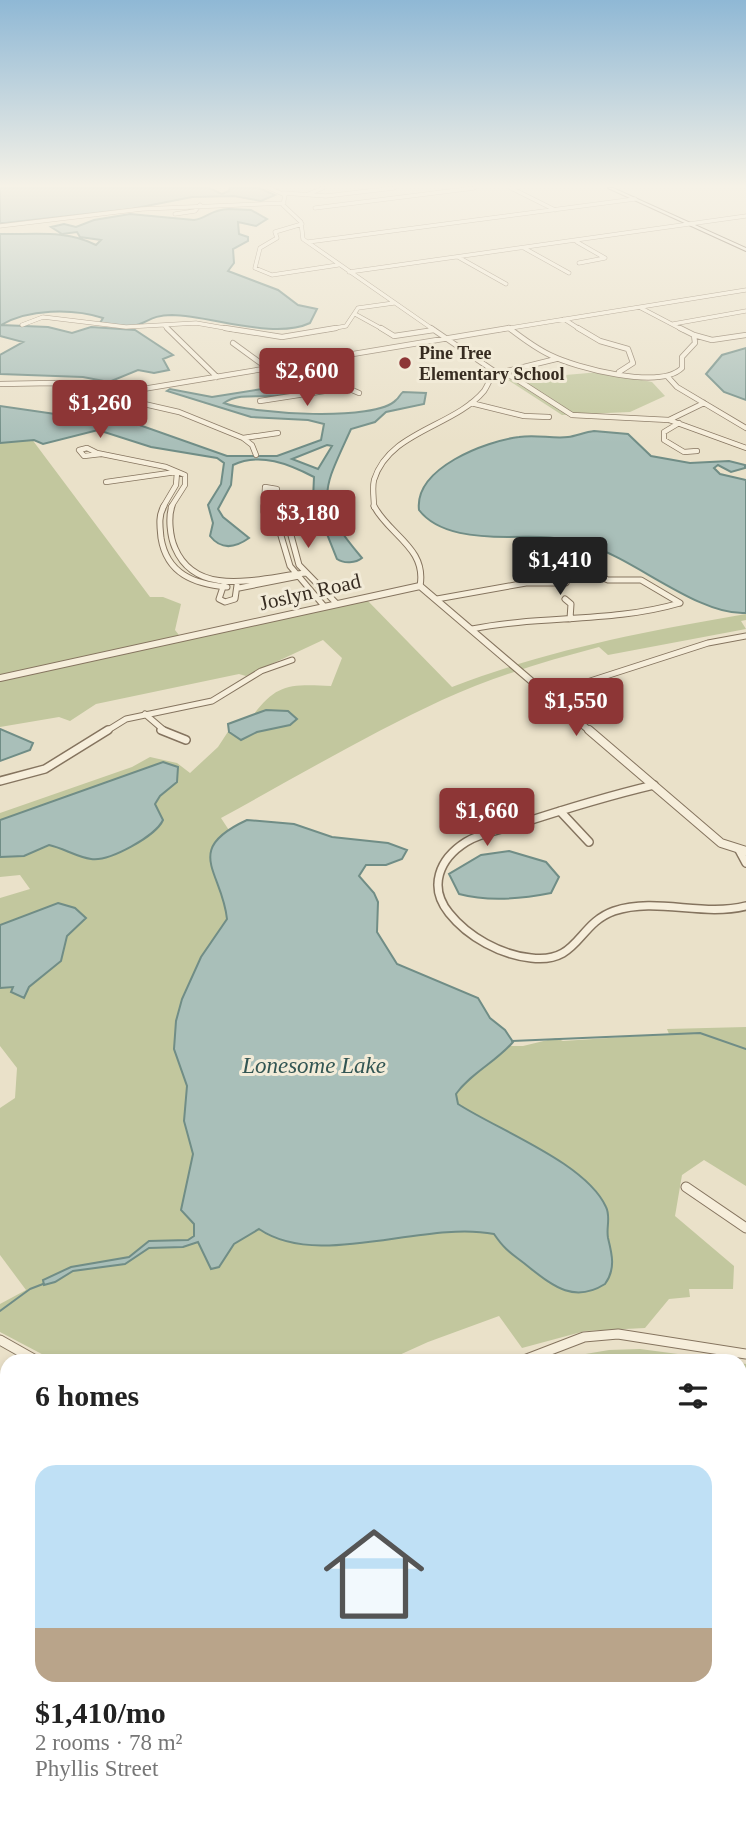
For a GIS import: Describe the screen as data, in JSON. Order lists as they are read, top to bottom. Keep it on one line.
{"streets":{"street":["Joslyn Road"]},"water":["Lonesome Lake"],"places":["Pine Tree Elementary School"],"page":{"price":["$2,600","$1,260","$3,180","$1,410","$1,550","$1,660"],"heading":"6 homes","list":[{"name":"$1,410/mo","note":"2 rooms · 78 m² · Phyllis Street"}]}}
